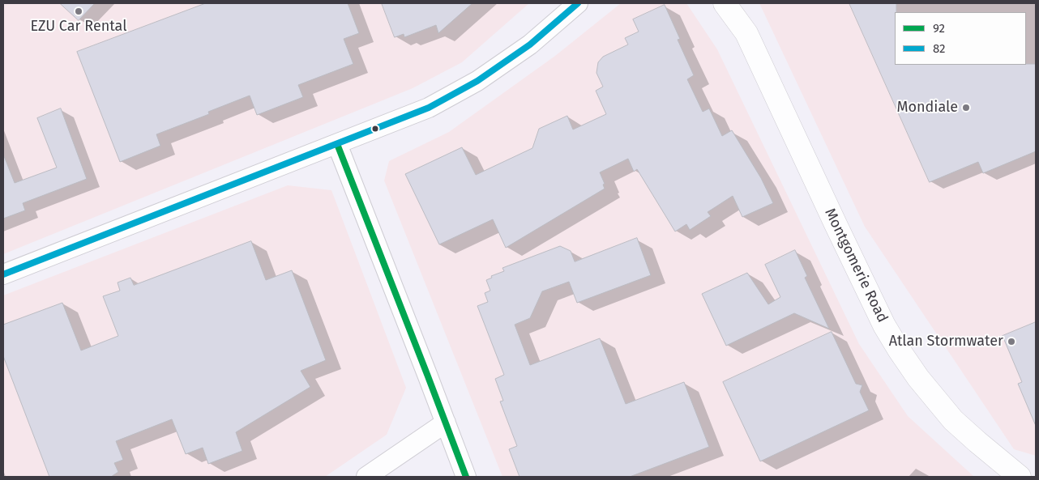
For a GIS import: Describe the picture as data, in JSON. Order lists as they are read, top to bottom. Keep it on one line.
{"streets":{"street":["Montgomerie Road"]},"places":["EZU Car Rental","Mondiale","Atlan Stormwater"],"lines":["transit line 82","transit line 92"],"legend":["92","82"]}
